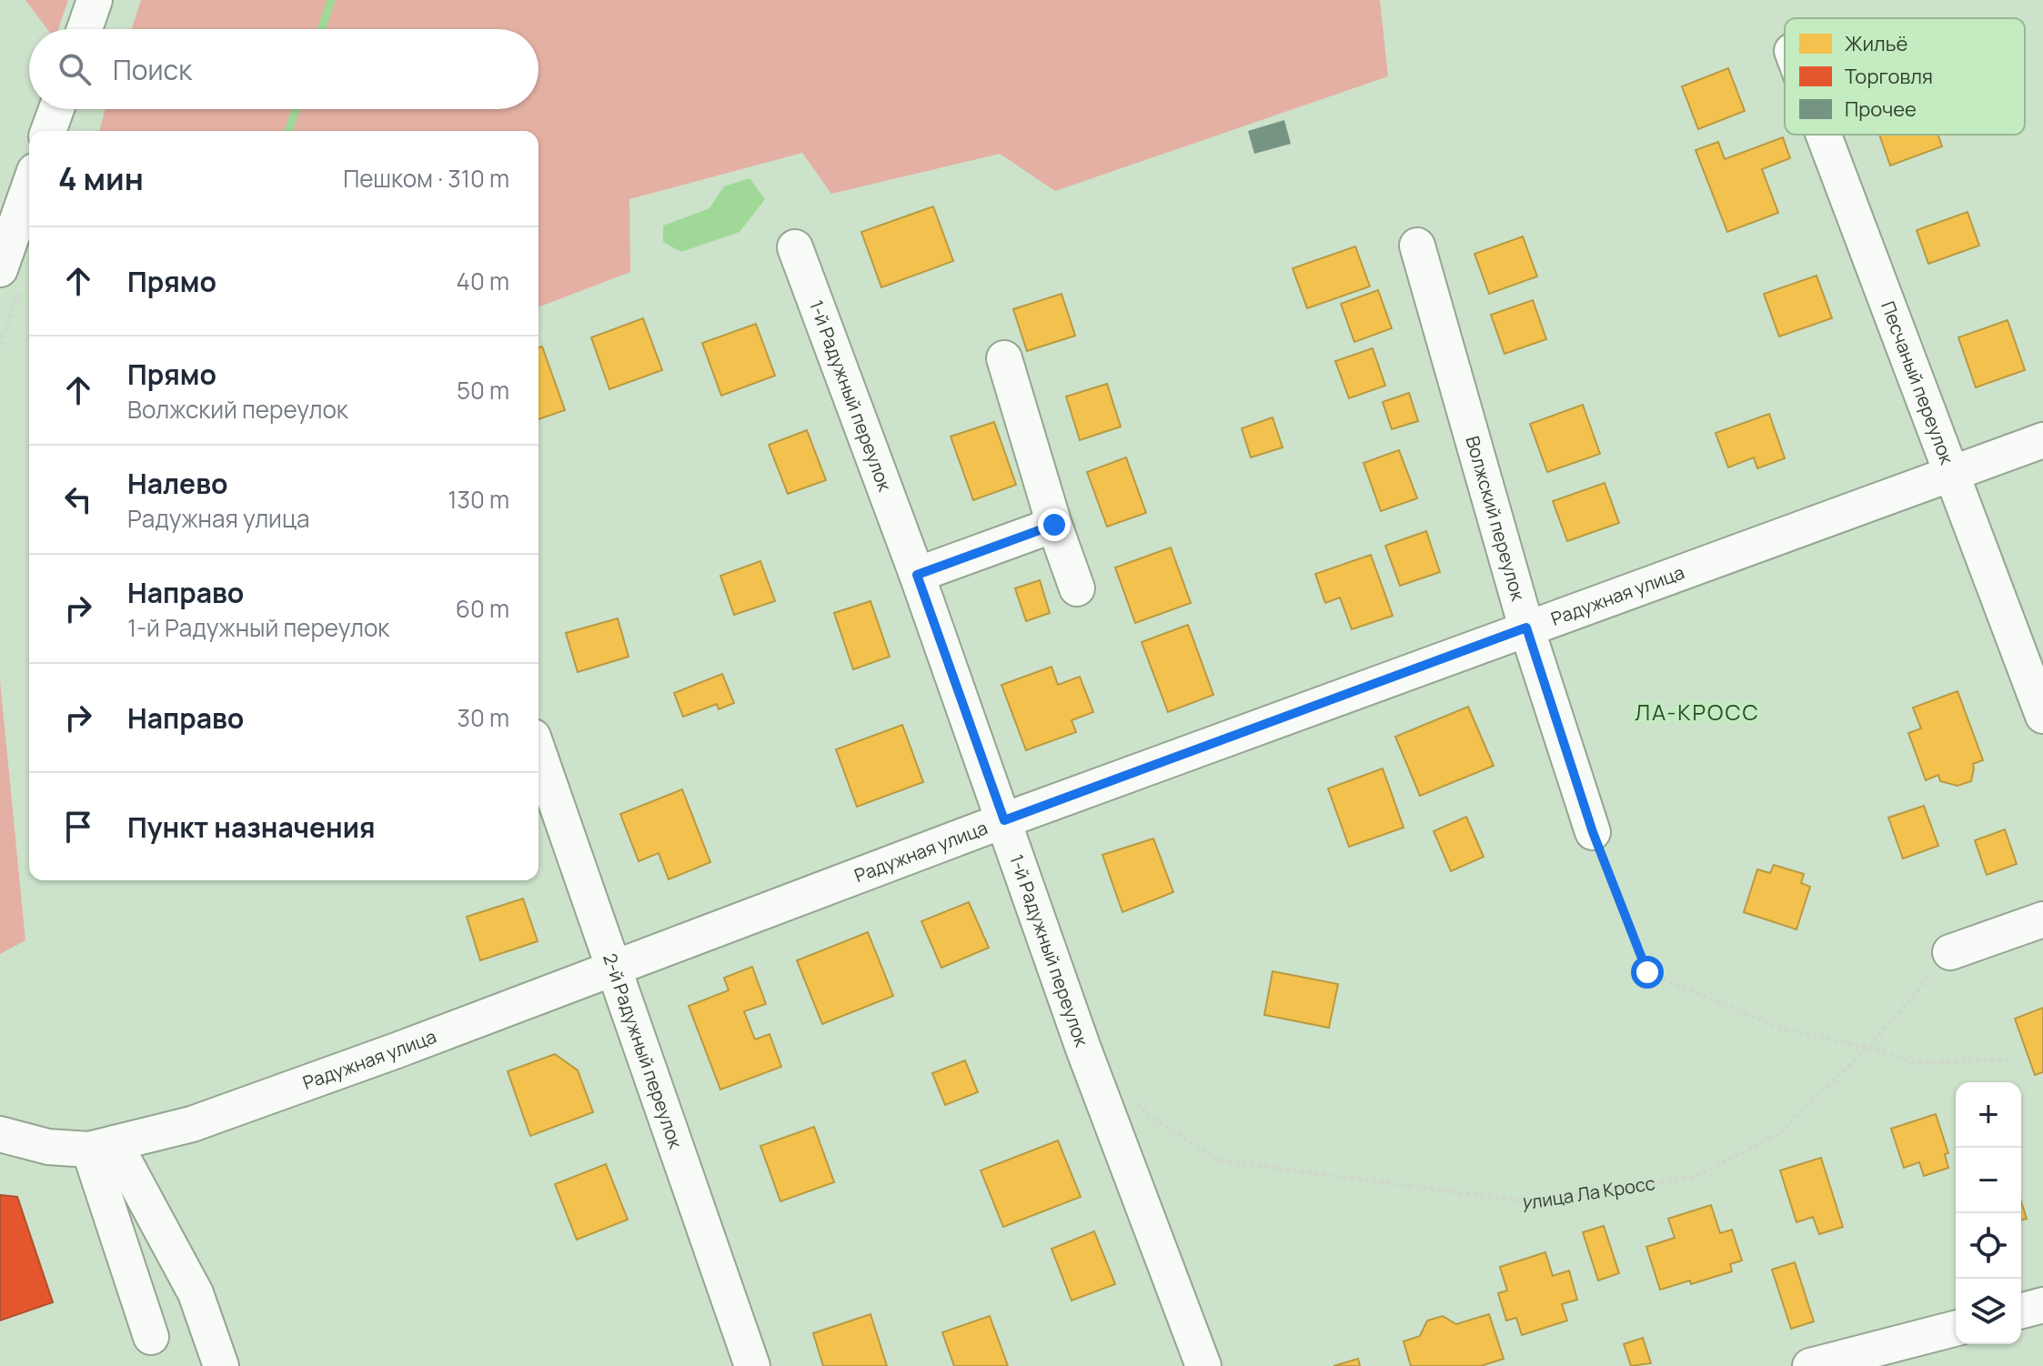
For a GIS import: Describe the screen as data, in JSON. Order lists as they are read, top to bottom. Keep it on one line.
{"streets":{"street":["Песчаный переулок","1-й Радужный переулок","Волжский переулок","Радужная улица","2-й Радужный переулок"],"path":["улица Ла Кросс"]},"crossings":[["Песчаный переулок","Радужная улица"],["1-й Радужный переулок","Радужная улица"],["Волжский переулок","Радужная улица"],["Радужная улица","2-й Радужный переулок"]],"districts":["ЛА-КРОСС"],"legend":["Жильё","Торговля","Прочее"],"page":{"search":"Поиск","heading":["4 мин","Пешком · 310 m"],"list":[["Прямо","40 m"],["Прямо","Волжский переулок","50 m"],["Налево","Радужная улица","130 m"],["Направо","1-й Радужный переулок","60 m"],["Направо","30 m"],"Пункт назначения"],"map_buttons":["+","−"]}}
